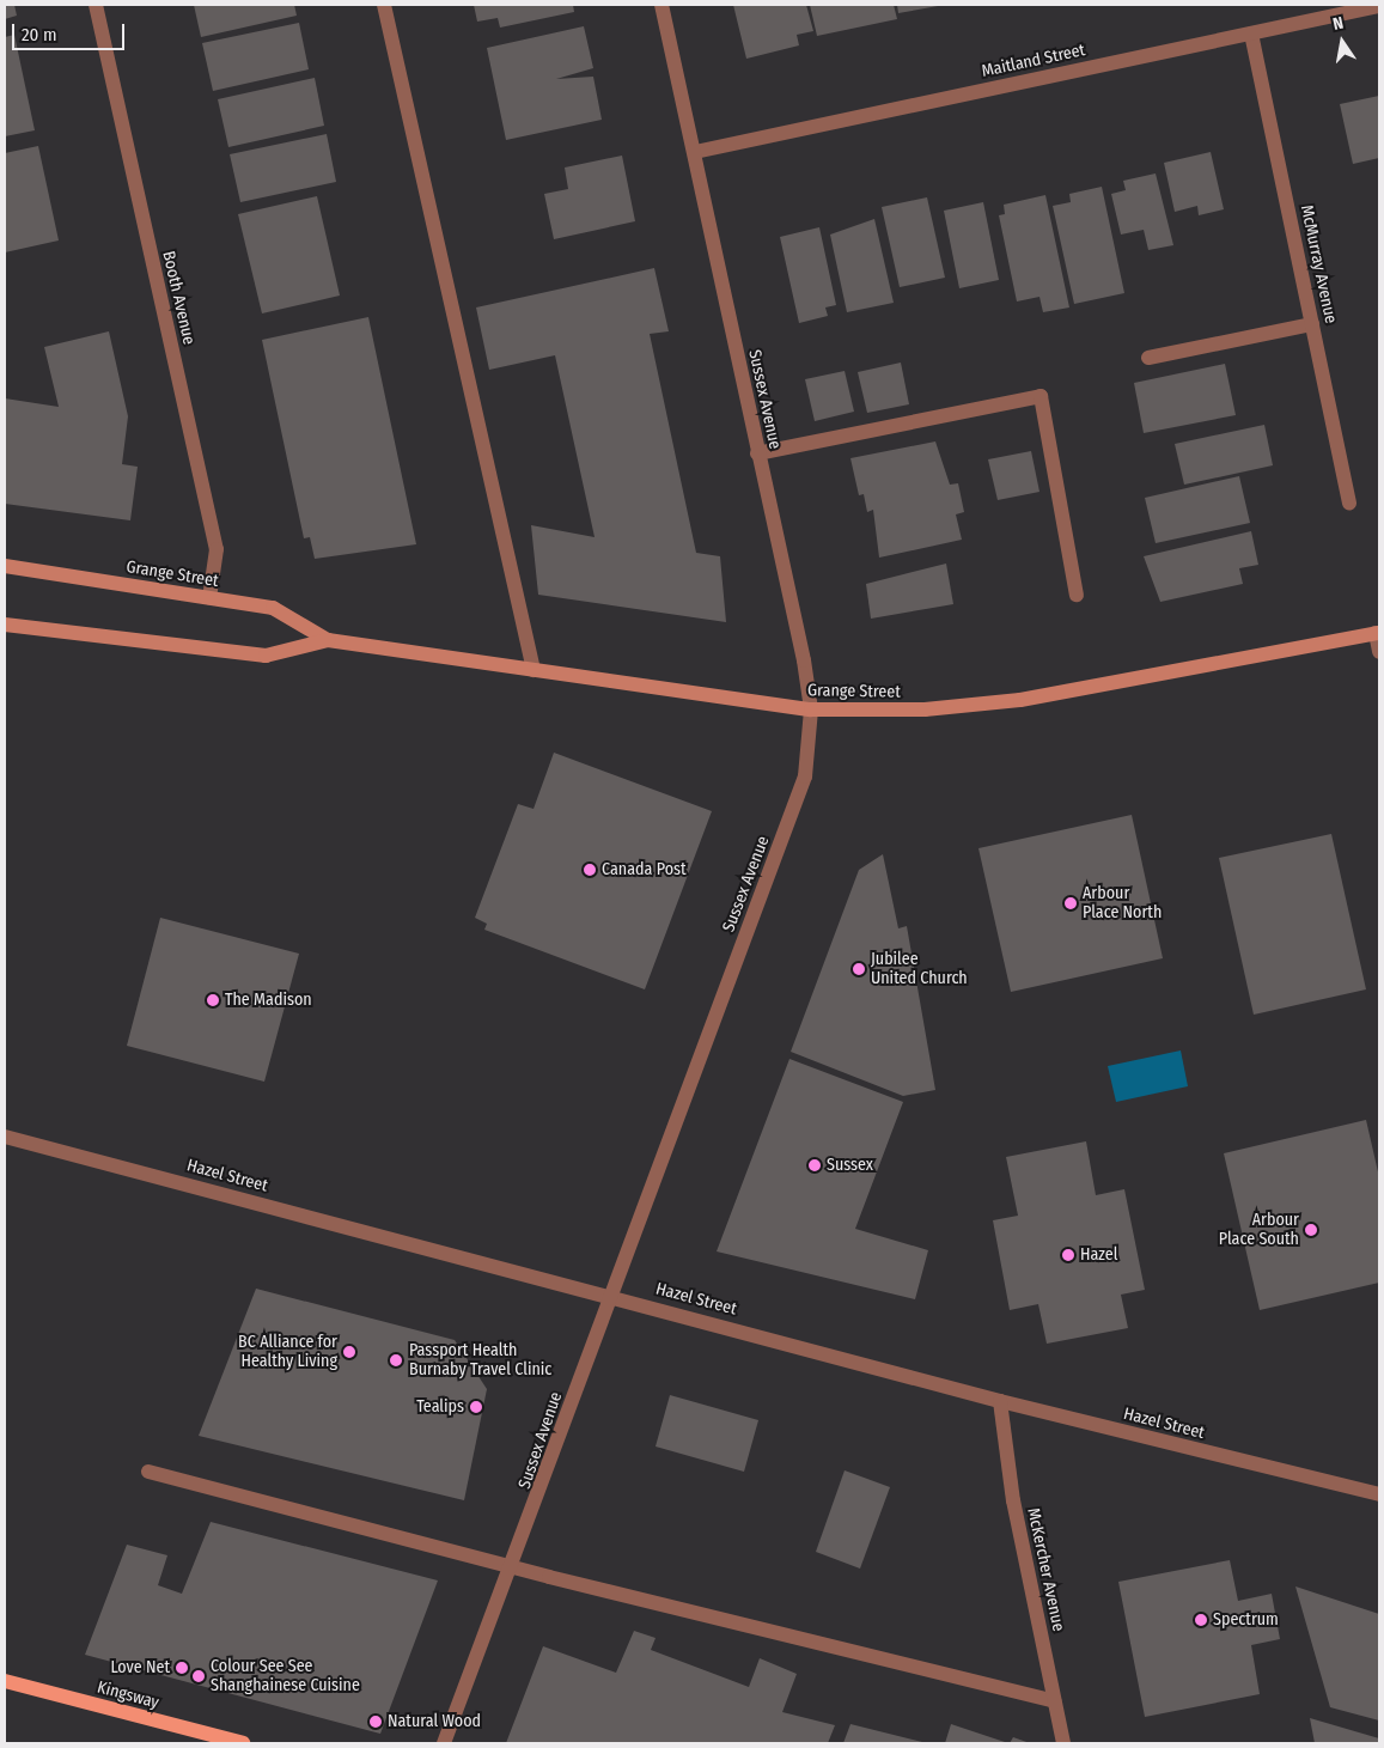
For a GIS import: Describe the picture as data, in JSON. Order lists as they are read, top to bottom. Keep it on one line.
{"streets":{"main road":["Grange Street","Kingsway"],"street":["Maitland Street","McMurray Avenue","Booth Avenue","Sussex Avenue","Hazel Street","McKercher Avenue"]},"crossings":[["Maitland Street","McMurray Avenue"],["Maitland Street","Sussex Avenue"],["Booth Avenue","Grange Street"],["Sussex Avenue","Grange Street"],["Sussex Avenue","Hazel Street"],["Hazel Street","McKercher Avenue"]],"places":["Canada Post","Arbour Place North","Jubilee United Church","The Madison","Sussex","Arbour Place South","Hazel","BC Alliance for Healthy Living","Passport Health Burnaby Travel Clinic","Tealips","Spectrum","Love Net","Colour See See Shanghainese Cuisine","Natural Wood"],"scale_bar":"20 m","north":"top"}
